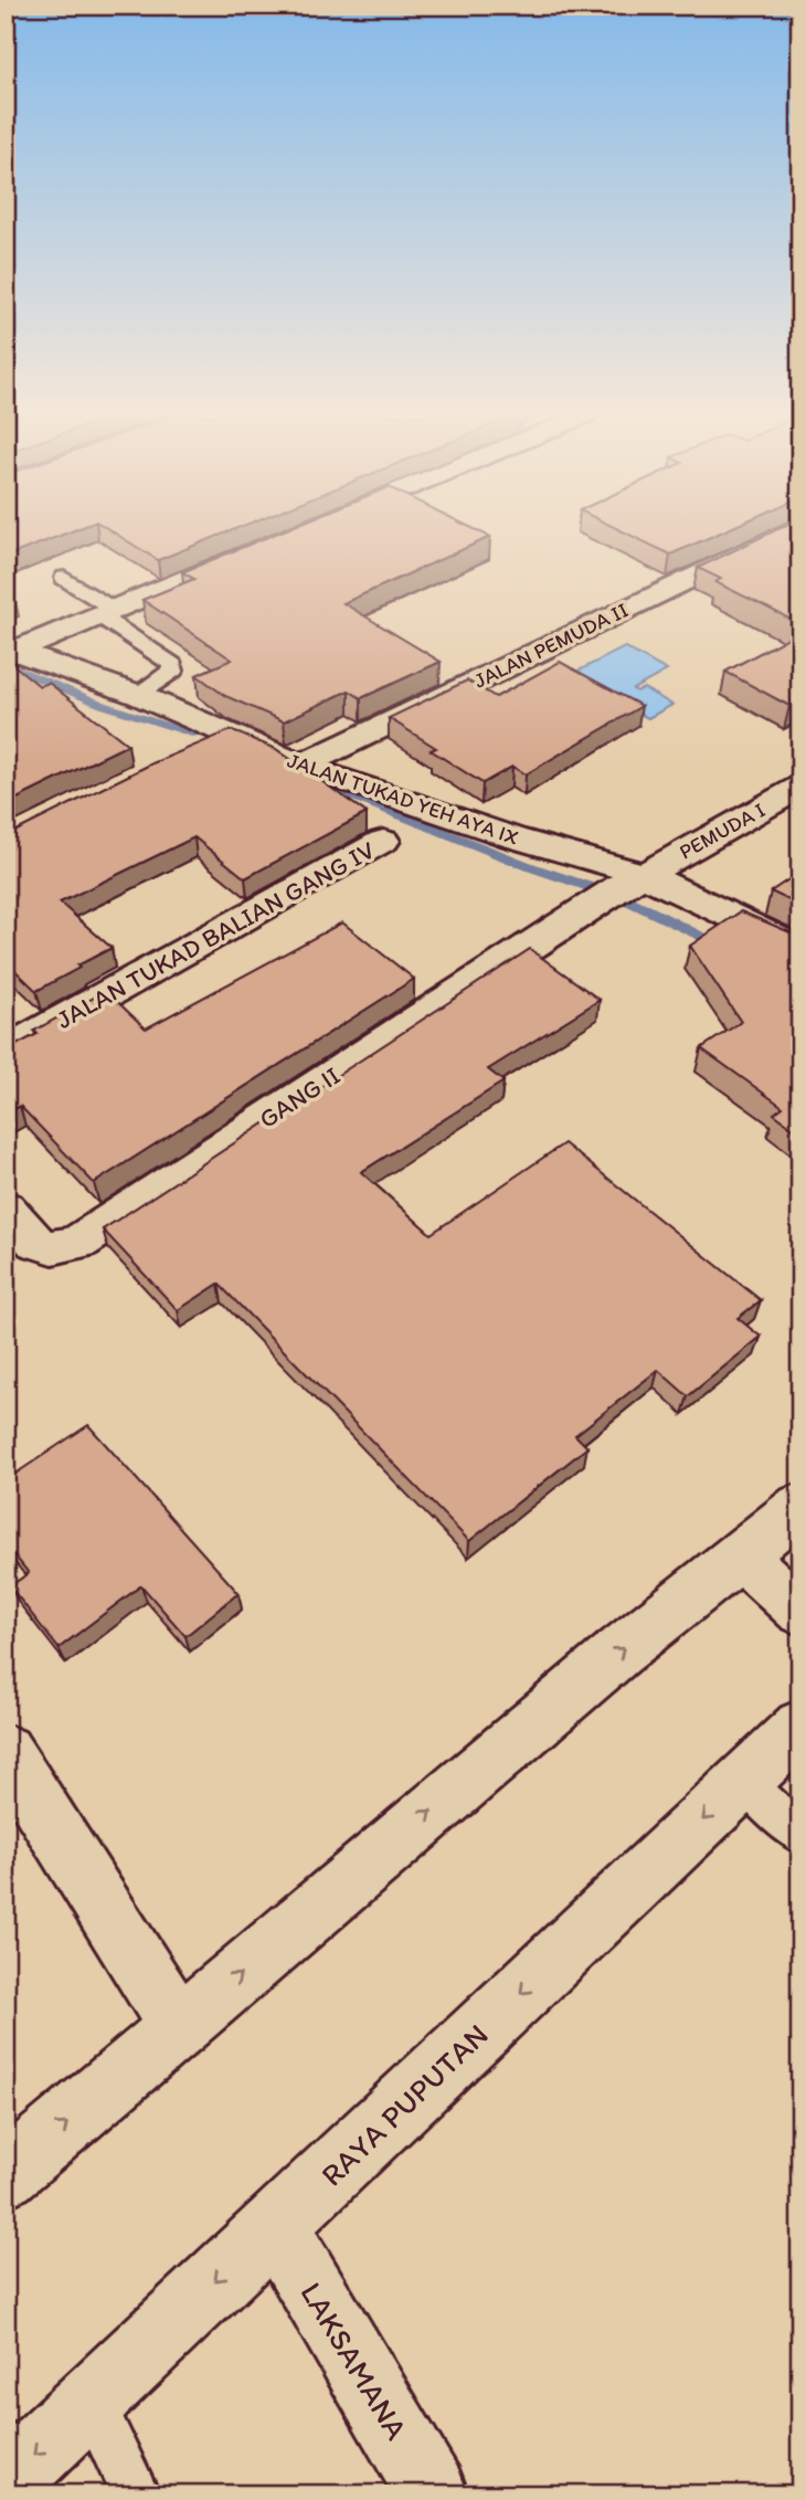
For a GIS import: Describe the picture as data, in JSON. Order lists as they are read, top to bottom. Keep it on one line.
{"streets":{"street":["JALAN PEMUDA II","JALAN TUKAD YEH AYA IX","PEMUDA I","JALAN TUKAD BALIAN GANG IV","GANG II","RAYA PUPUTAN","LAKSAMANA"]},"crossings":[["JALAN PEMUDA II","JALAN TUKAD YEH AYA IX"],["JALAN TUKAD YEH AYA IX","PEMUDA I"],["JALAN TUKAD YEH AYA IX","GANG II"],["PEMUDA I","GANG II"],["RAYA PUPUTAN","LAKSAMANA"]]}
